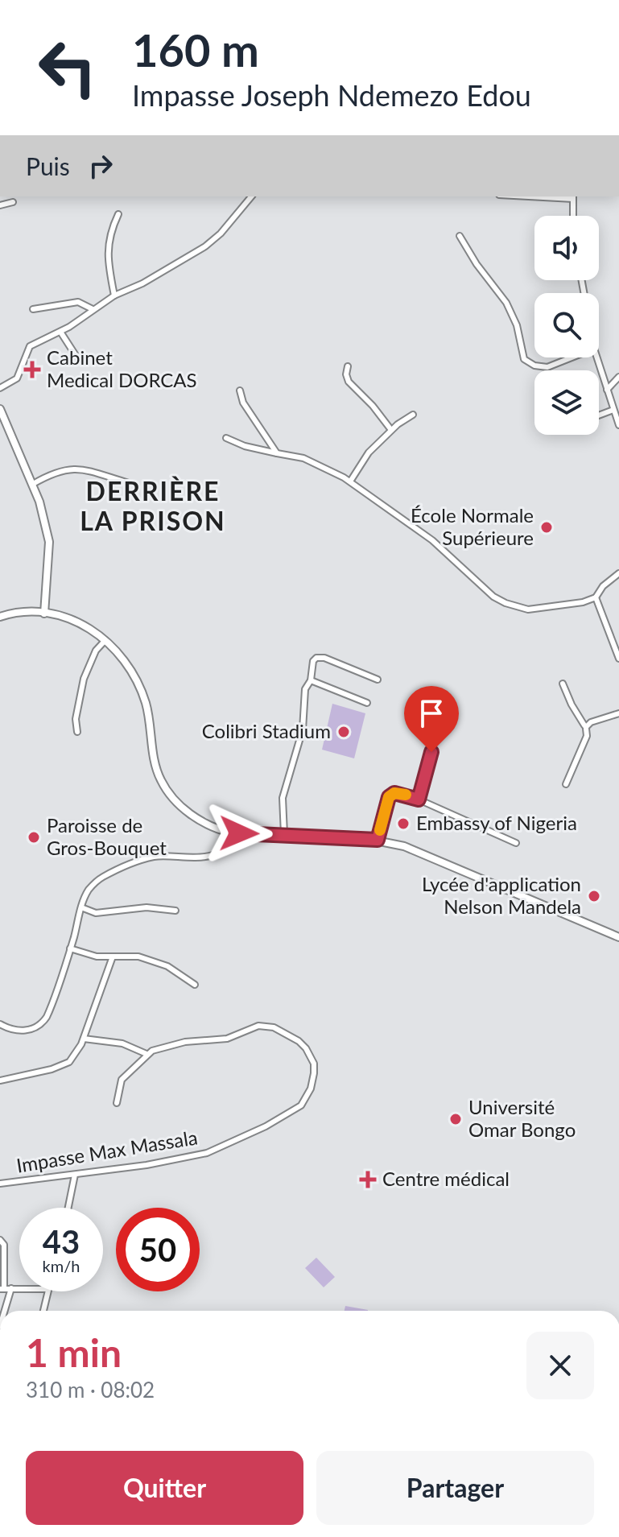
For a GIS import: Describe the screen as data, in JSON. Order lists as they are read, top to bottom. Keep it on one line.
{"streets":{"street":["Impasse Max Massala"]},"districts":["DERRIÈRE LA PRISON"],"places":{"health":["Cabinet Medical DORCAS","Centre médical"],"other":["École Normale Supérieure","Colibri Stadium","Embassy of Nigeria","Paroisse de Gros-Bouquet","Lycée d'application Nelson Mandela","Université Omar Bongo"]},"page":{"turn":["160 m","Impasse Joseph Ndemezo Edou"],"then":"Puis","speed":"43 km/h","limit":"50","heading":["1 min","310 m · 08:02"],"buttons":["Quitter","Partager"]}}
